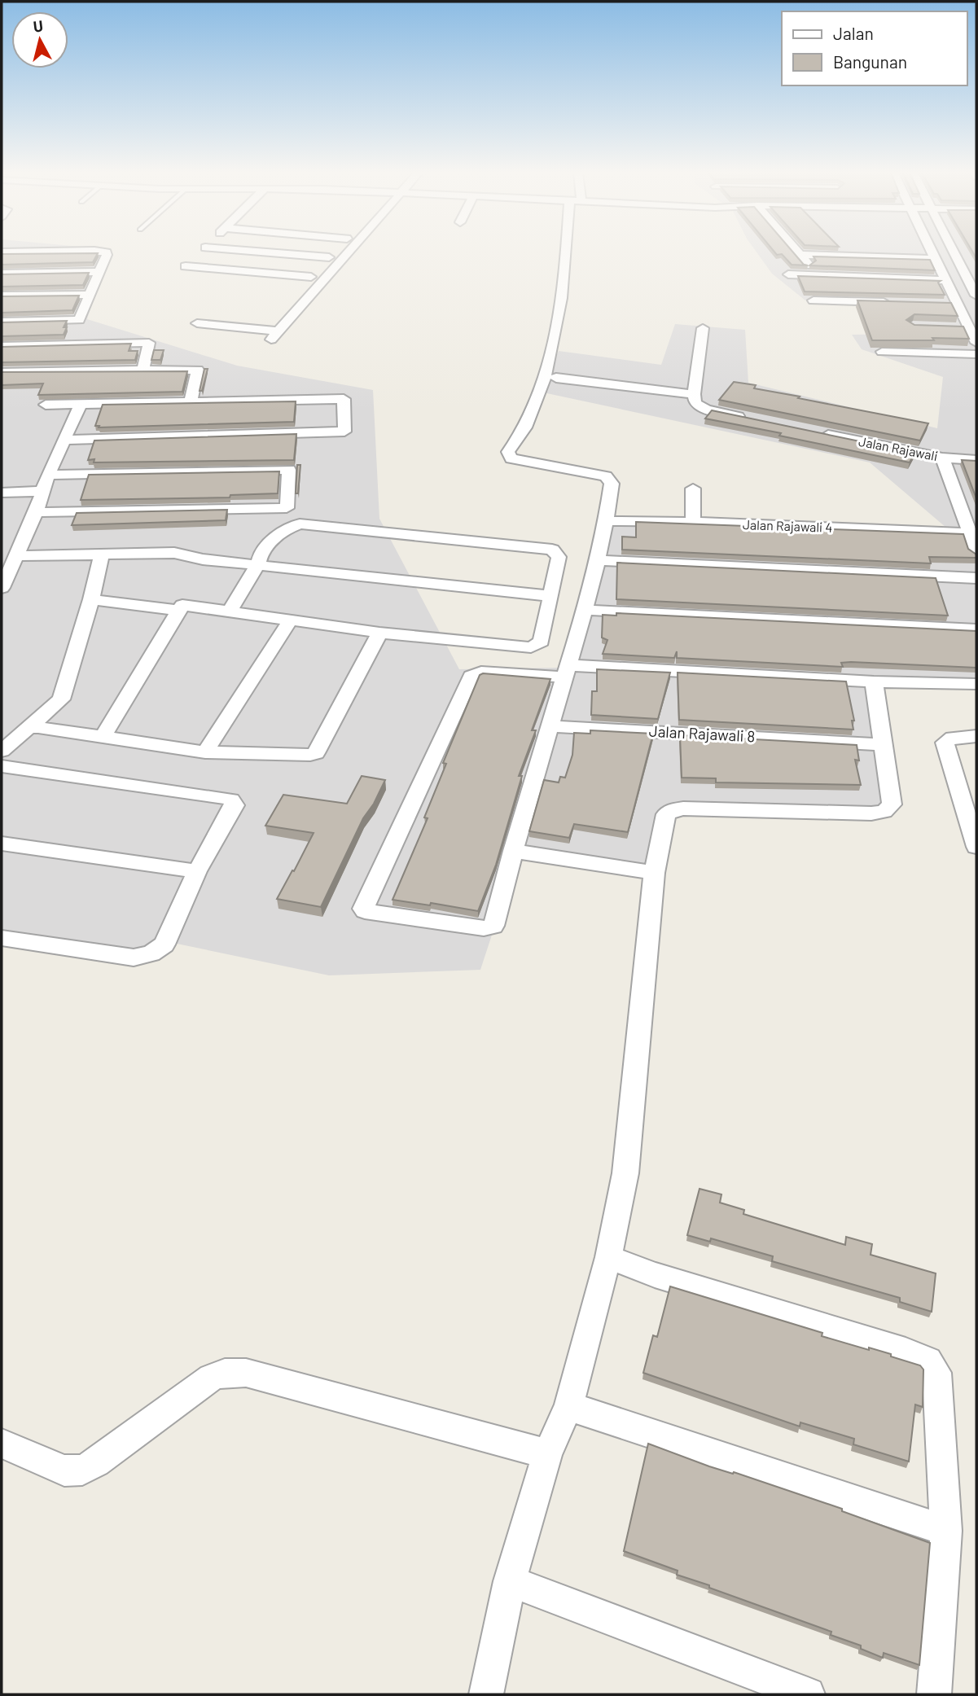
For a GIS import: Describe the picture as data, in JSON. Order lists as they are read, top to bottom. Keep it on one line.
{"streets":{"street":["Jalan Rajawali","Jalan Rajawali 4","Jalan Rajawali 8"]},"legend":["Jalan","Bangunan"],"north":"top"}
